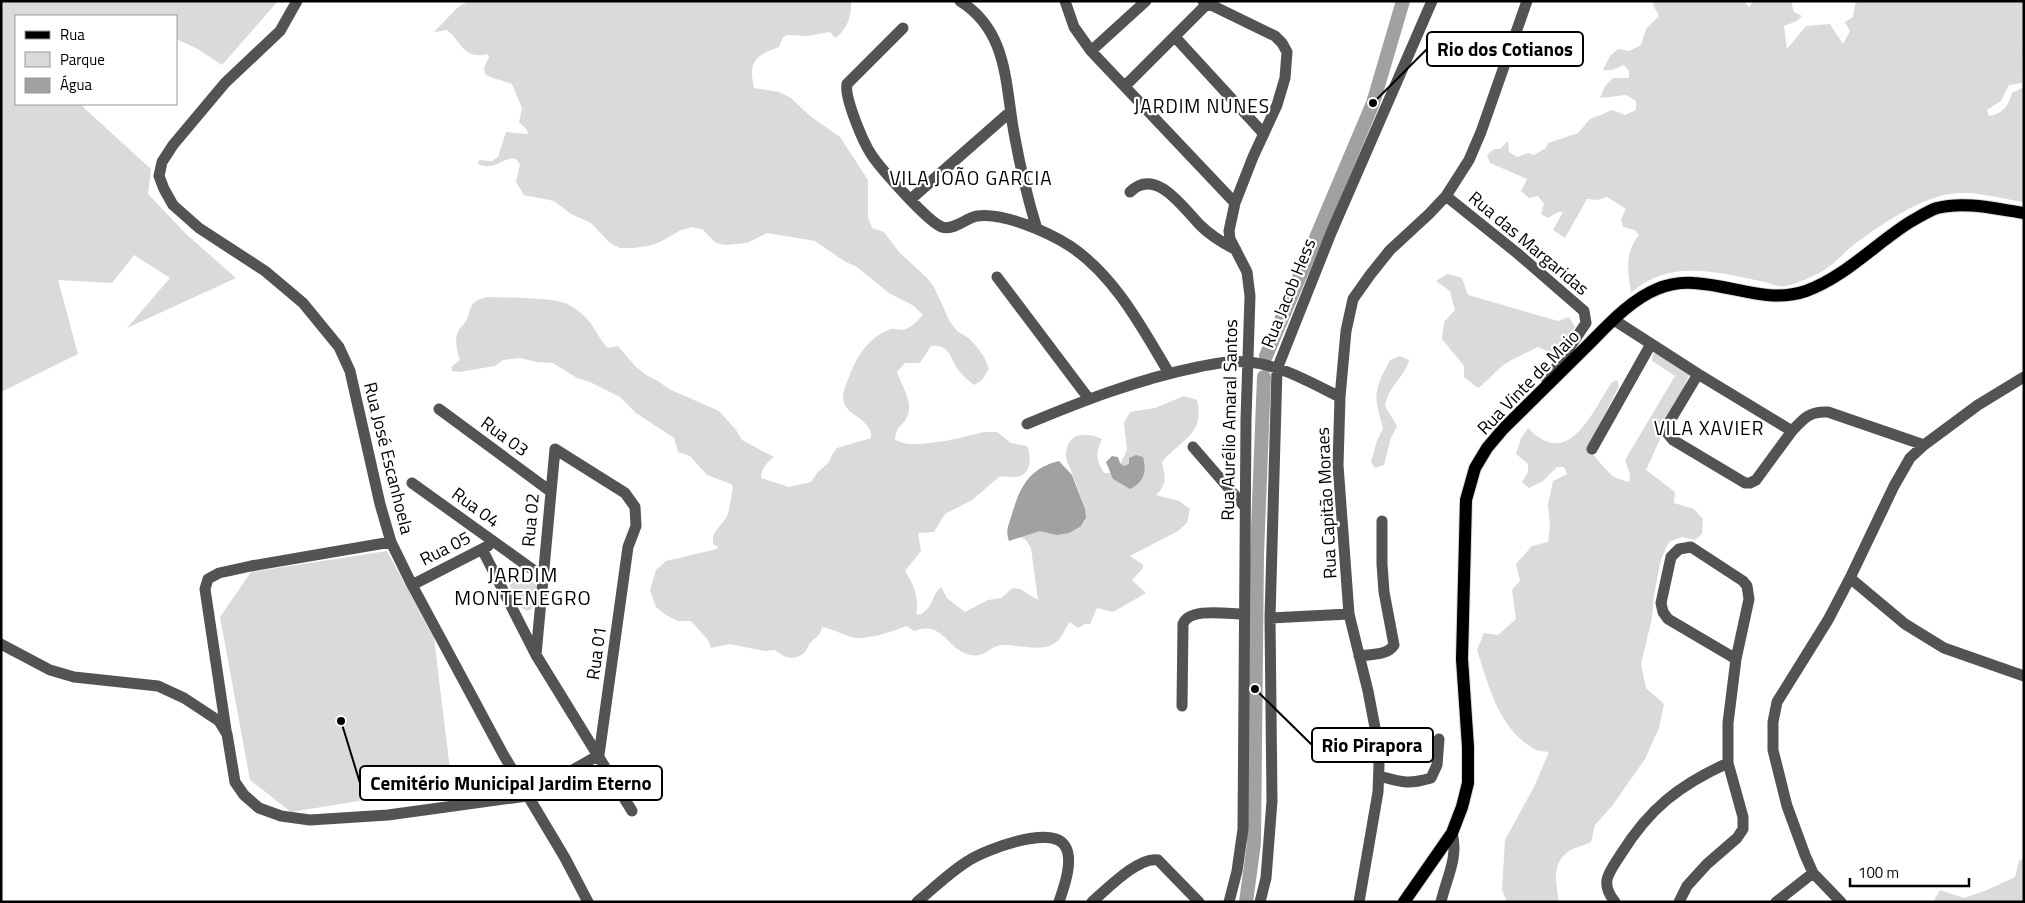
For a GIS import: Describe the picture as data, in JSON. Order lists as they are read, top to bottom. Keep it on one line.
{"streets":{"main road":["Rua Vinte de Maio"],"street":["Rua das Margaridas","Rua Jacob Hess","Rua Aurélio Amaral Santos","Rua 03","Rua José Escanhoela","Rua Capitão Moraes","Rua 04","Rua 02","Rua 05","Rua 01"]},"crossings":[["Rua das Margaridas","Rua Vinte de Maio"],["Rua das Margaridas","Rua Capitão Moraes"],["Rua 03","Rua 02"],["Rua José Escanhoela","Rua 05"],["Rua 04","Rua 02"],["Rua 04","Rua 05"],["Rua 02","Rua 01"]],"districts":["JARDIM NUNES","VILA JOÃO GARCIA","VILA XAVIER","JARDIM MONTENEGRO"],"places":["Rio dos Cotianos","Rio Pirapora","Cemitério Municipal Jardim Eterno"],"legend":["Rua","Parque","Água"],"scale_bar":"100 m"}
